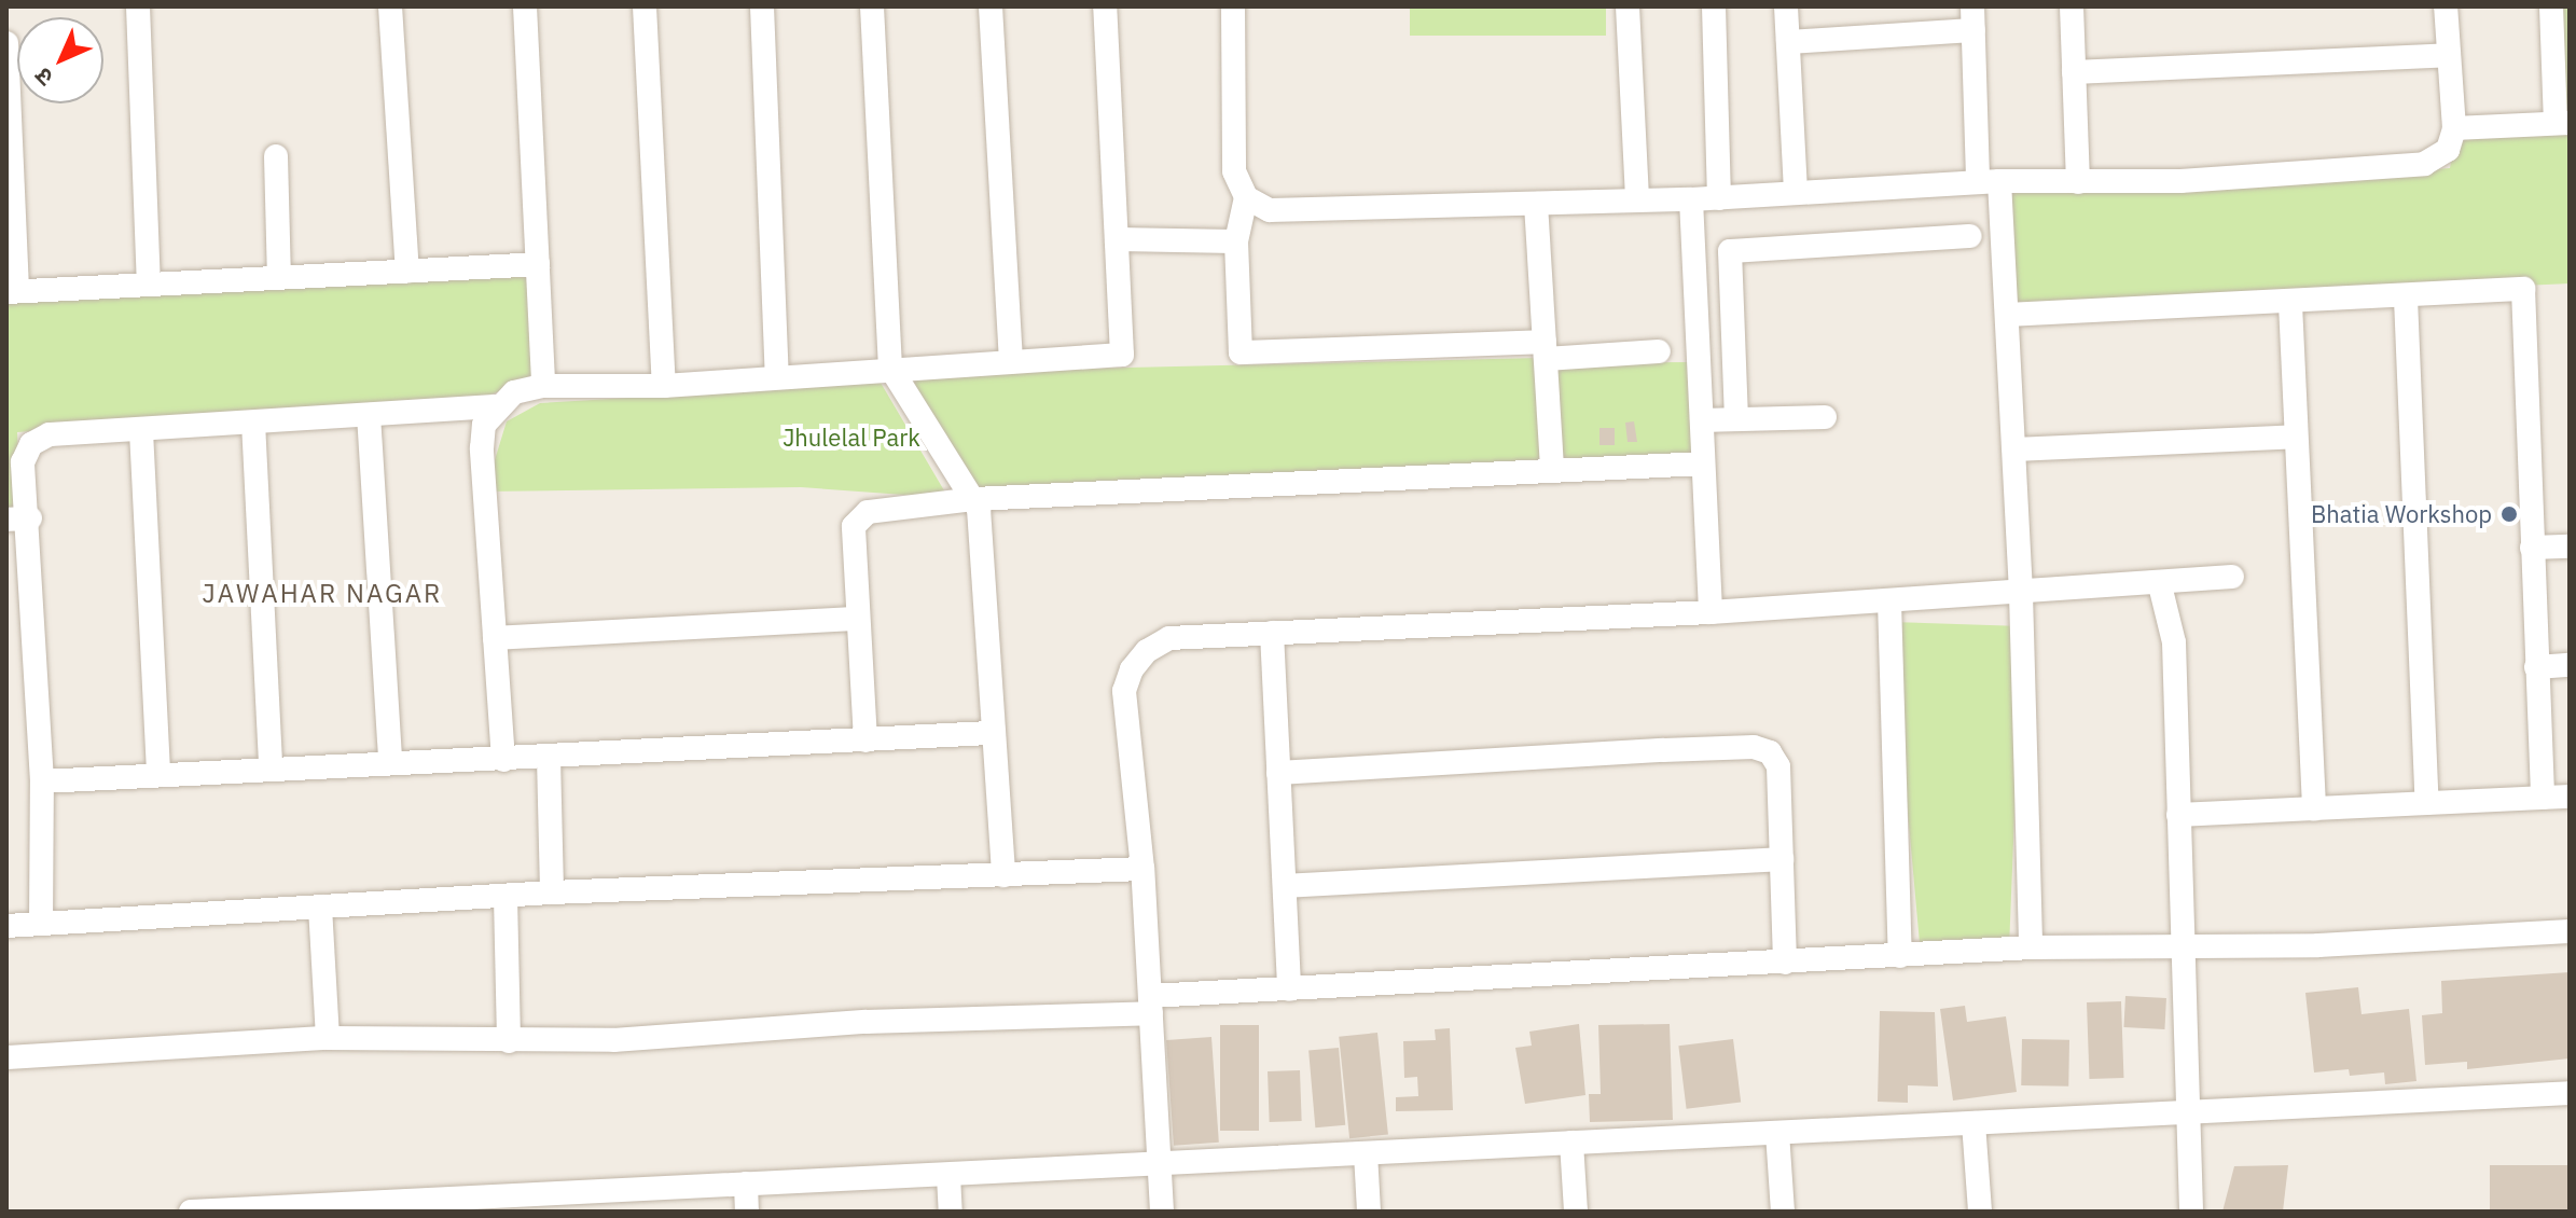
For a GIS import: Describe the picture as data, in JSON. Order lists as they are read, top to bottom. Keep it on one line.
{"districts":["JAWAHAR NAGAR"],"parks":["Jhulelal Park"],"places":["Bhatia Workshop"],"north":"bottom left"}
